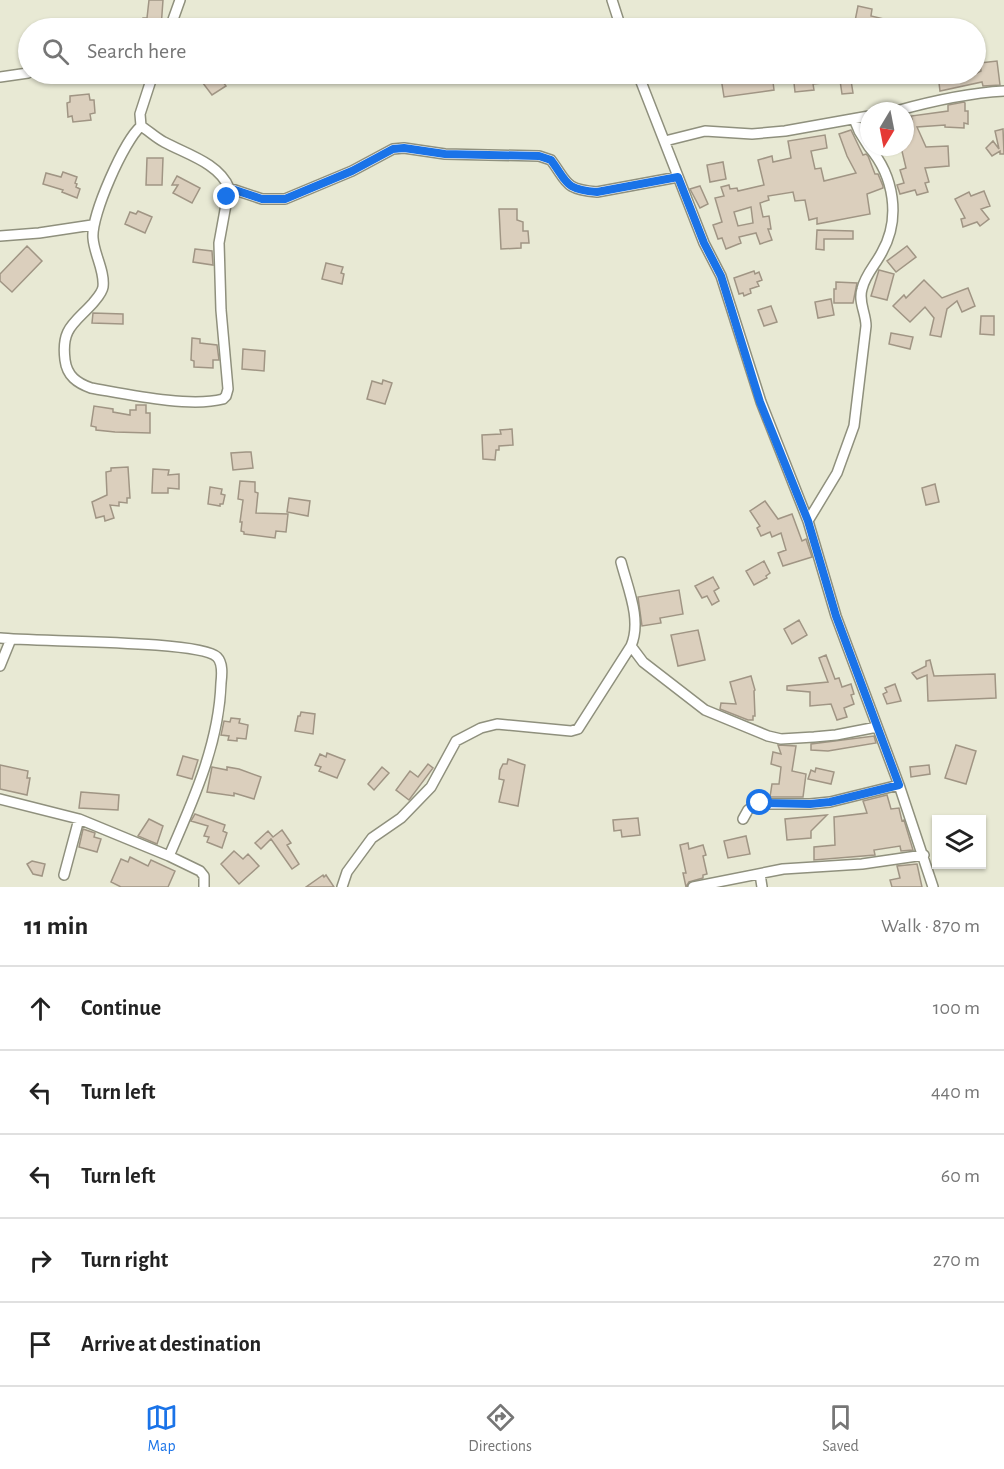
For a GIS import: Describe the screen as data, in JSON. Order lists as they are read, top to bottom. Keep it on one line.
{"north":"bottom","page":{"search":"Search here","heading":["11 min","Walk · 870 m"],"list":[["Continue","100 m"],["Turn left","440 m"],["Turn left","60 m"],["Turn right","270 m"],"Arrive at destination"],"nav":["Map","Directions","Saved"]}}
